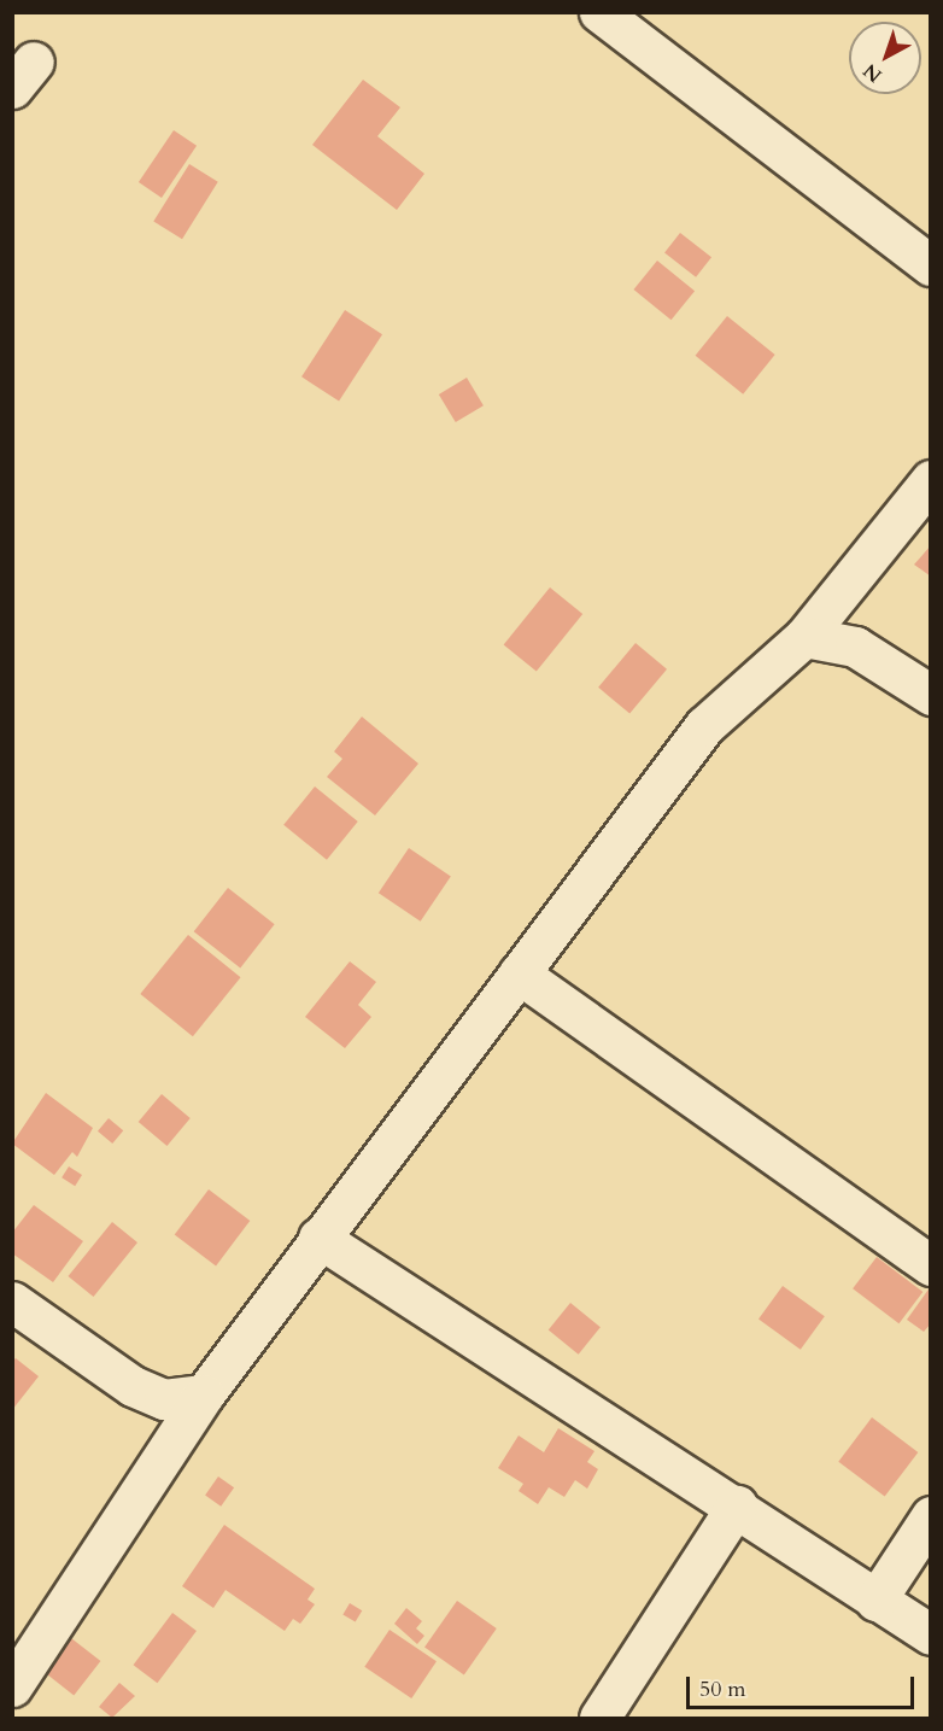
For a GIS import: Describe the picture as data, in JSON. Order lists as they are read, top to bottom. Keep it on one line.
{"scale_bar":"50 m","north":"bottom left"}
